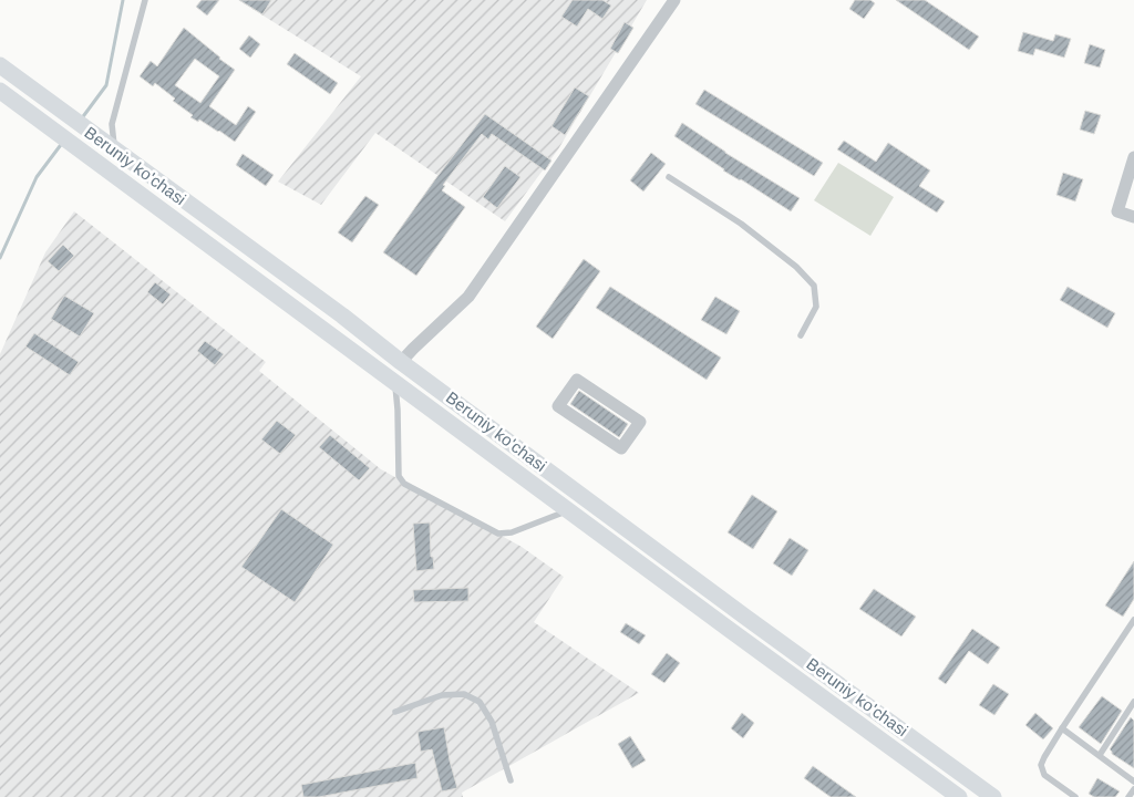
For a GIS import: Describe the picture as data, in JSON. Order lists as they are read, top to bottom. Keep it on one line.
{"streets":{"main road":["Beruniy ko'chasi"]}}
